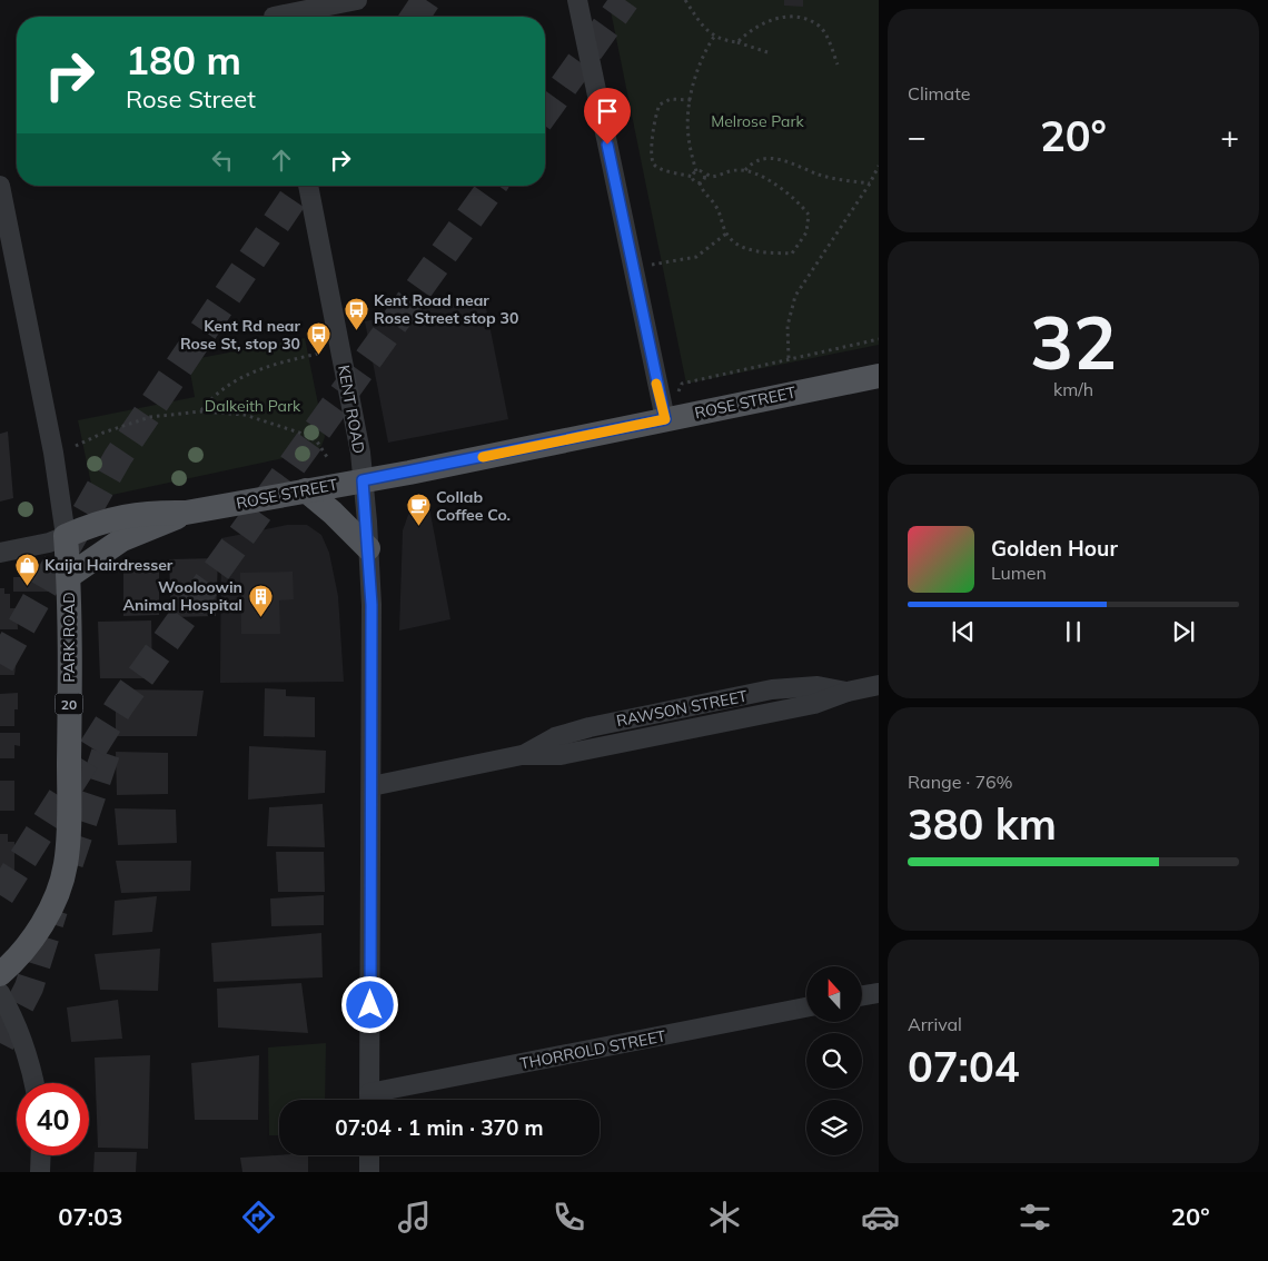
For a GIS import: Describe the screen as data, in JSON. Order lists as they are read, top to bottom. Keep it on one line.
{"streets":{"main road":["ROSE STREET","PARK ROAD","20"],"street":["KENT ROAD","RAWSON STREET","THORROLD STREET"]},"crossings":[["ROSE STREET","KENT ROAD"],["ROSE STREET","PARK ROAD"],["KENT ROAD","RAWSON STREET"]],"parks":["Melrose Park","Dalkeith Park"],"places":{"bus stop":["Kent Road near Rose Street stop 30","Kent Rd near Rose St, stop 30"],"cafe":["Collab Coffee Co."],"shop":["Kaija Hairdresser"],"building":["Wooloowin Animal Hospital"]},"north":"top","page":{"tile":["Climate",["32","km/h"],["Range · 76%","380 km"],["Arrival","07:04"]],"turn":["180 m","Rose Street"],"heat":["−","20°","+"],"song":["Golden Hour","Lumen"],"limit":"40","trip":"07:04 · 1 min · 370 m","tabs":["07:03","20°"]}}
